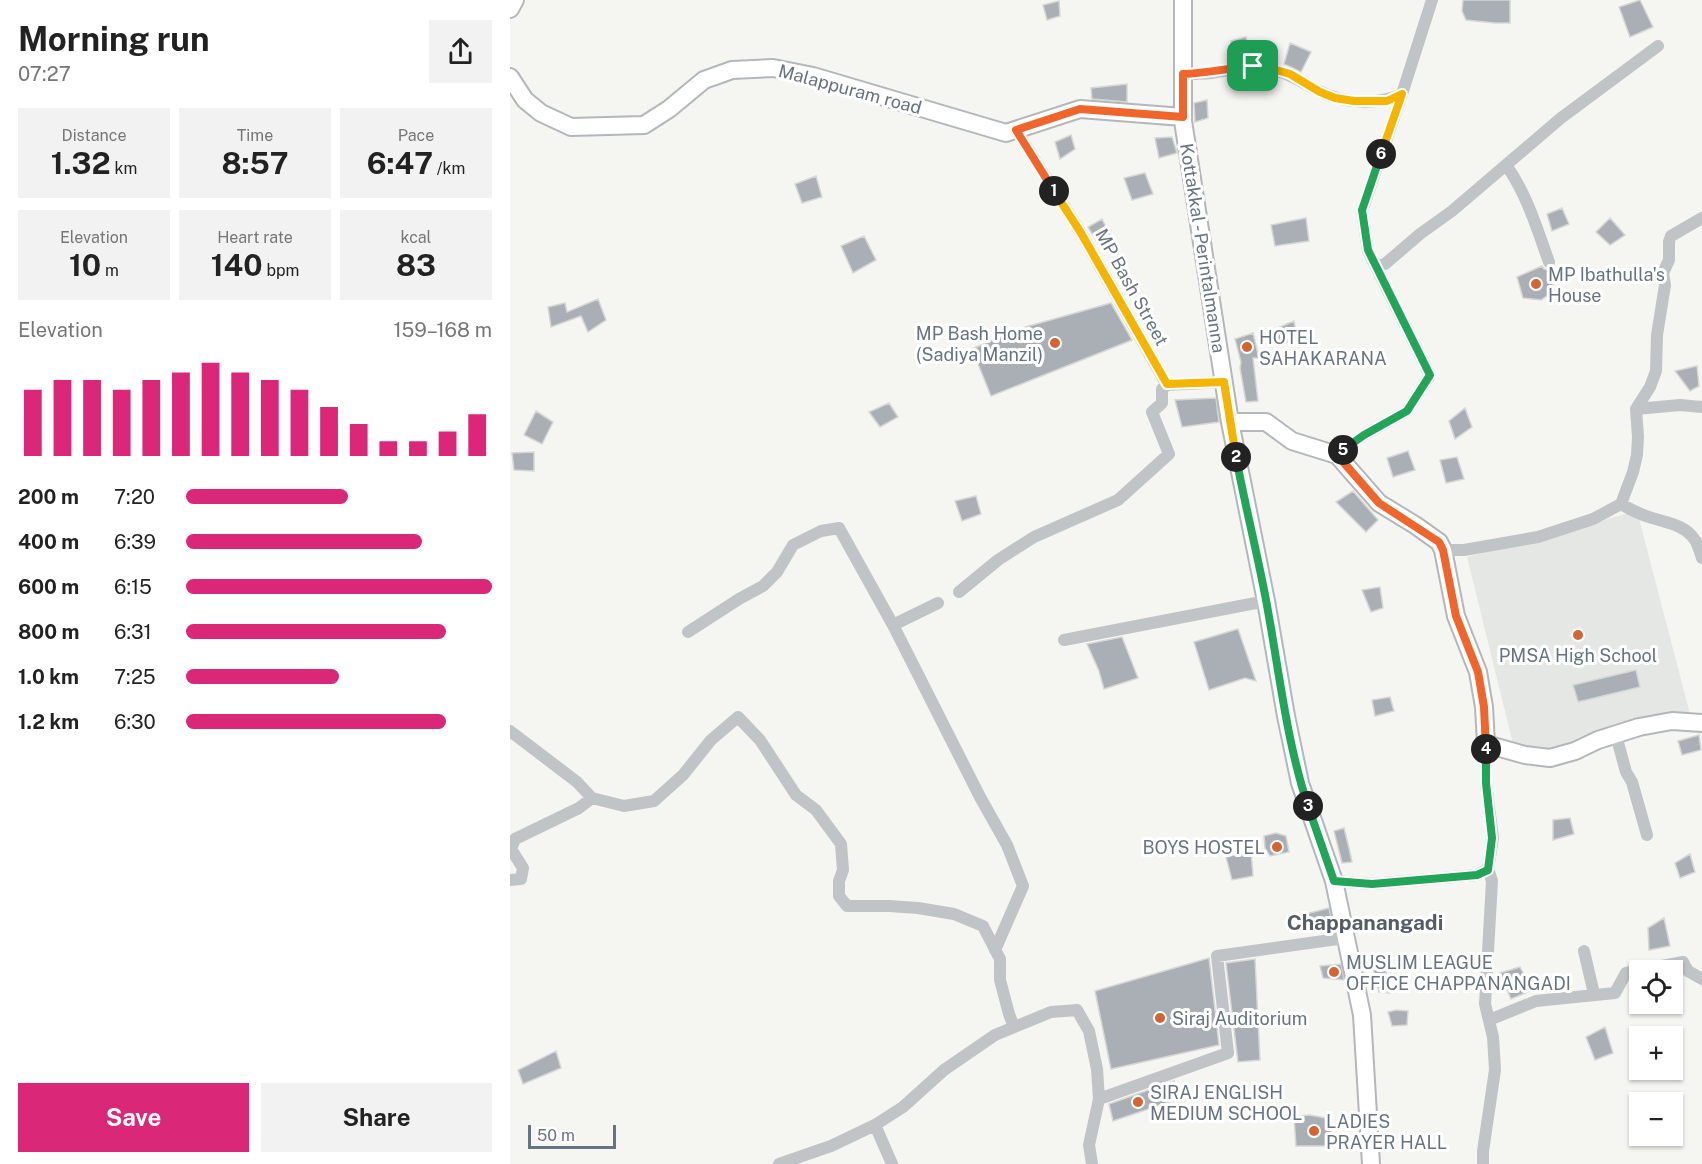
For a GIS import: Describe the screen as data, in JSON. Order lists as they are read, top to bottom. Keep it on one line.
{"streets":{"street":["Malappuram road","Kottakkal - Perintalmanna","MP Bash Street"]},"crossings":[["Malappuram road","Kottakkal - Perintalmanna"],["Malappuram road","MP Bash Street"]],"districts":["Chappanangadi"],"places":["MP Ibathulla's House","MP Bash Home (Sadiya Manzil)","HOTEL SAHAKARANA","PMSA High School","BOYS HOSTEL","MUSLIM LEAGUE OFFICE CHAPPANANGADI","Siraj Auditorium","SIRAJ ENGLISH MEDIUM SCHOOL","LADIES PRAYER HALL"],"scale_bar":"50 m","page":{"heading":["Morning run","07:27"],"stats":[["Distance","1.32 km"],["Time","8:57"],["Pace","6:47 /km"],["Elevation","10 m"],["Heart rate","140 bpm"],["kcal","83"]],"pins":["6","1","5","2","4","3"],"chart":["Elevation","159–168 m"],"list":[{"name":"200 m","note":"7:20"},{"name":"400 m","note":"6:39"},{"name":"600 m","note":"6:15"},{"name":"800 m","note":"6:31"},{"name":"1.0 km","note":"7:25"},{"name":"1.2 km","note":"6:30"}],"map_buttons":["+","−"],"buttons":["Save","Share"],"scale":"50 m"}}
